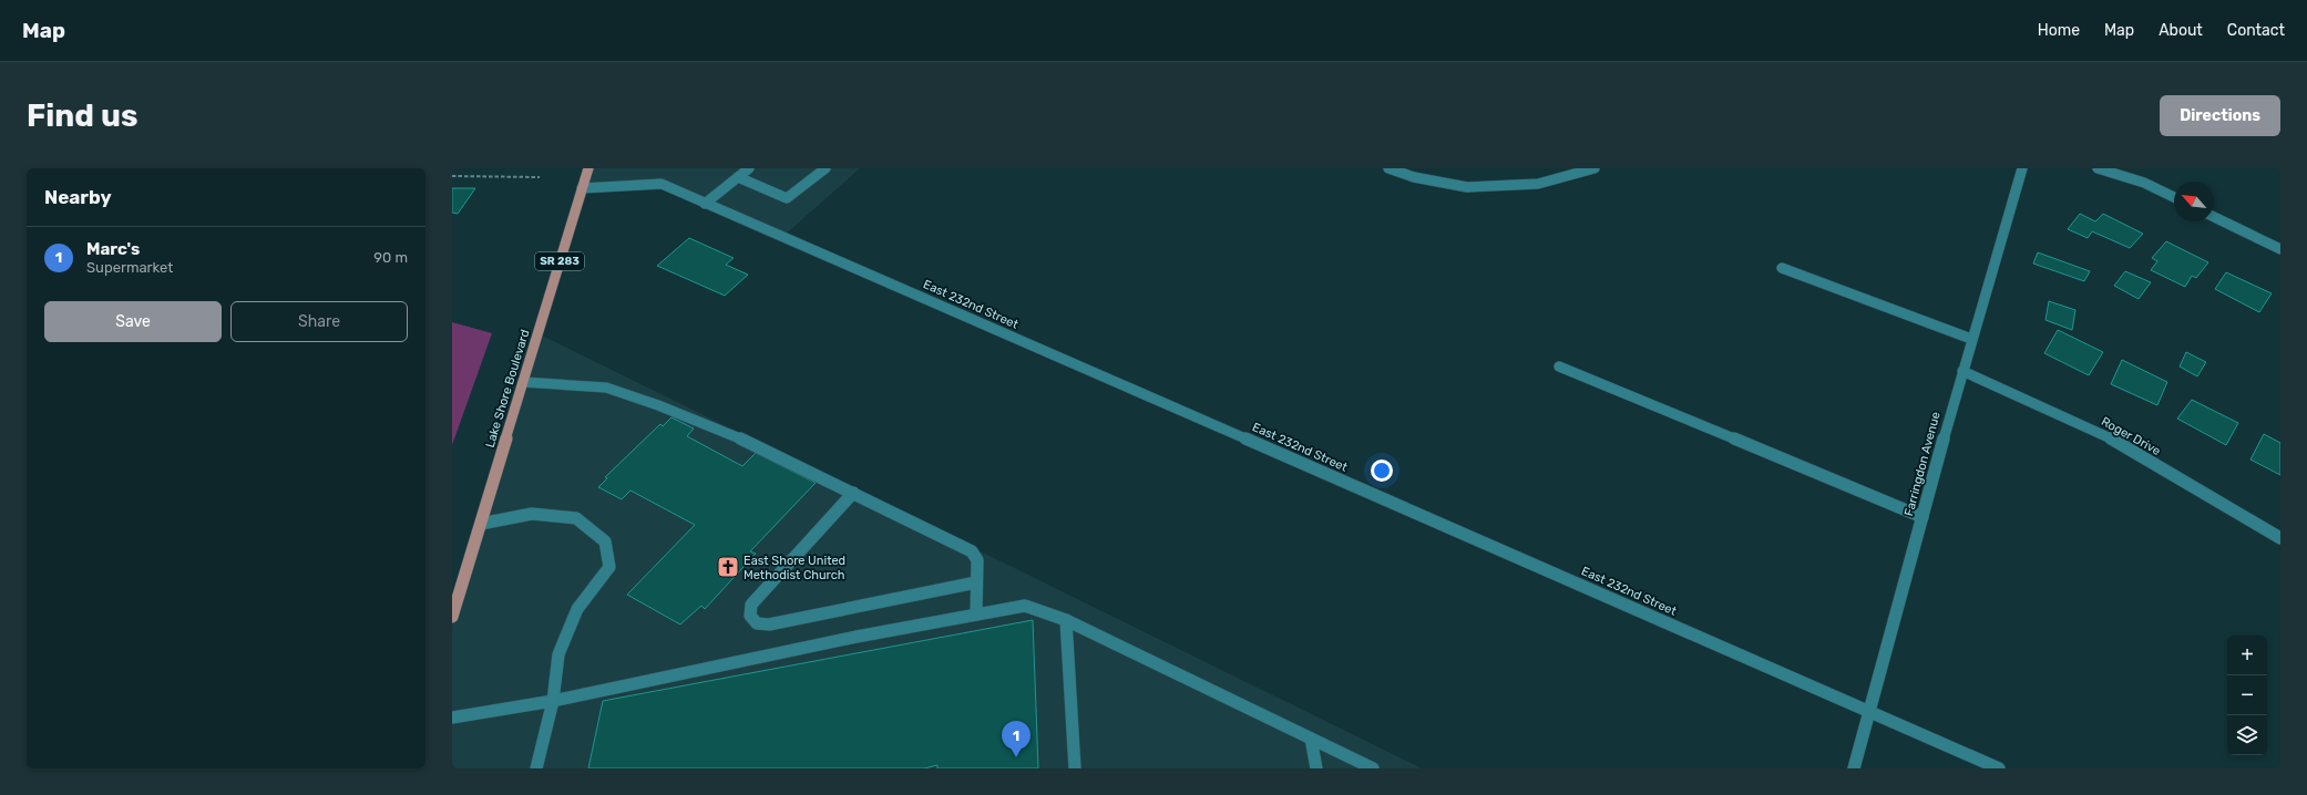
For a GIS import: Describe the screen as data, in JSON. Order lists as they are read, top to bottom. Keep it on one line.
{"streets":{"main road":["SR 283","Lake Shore Boulevard"],"street":["East 232nd Street","Roger Drive","Farringdon Avenue"]},"crossings":[["East 232nd Street","Lake Shore Boulevard"],["East 232nd Street","Farringdon Avenue"],["Roger Drive","Farringdon Avenue"]],"places":{"church":["East Shore United Methodist Church"]},"north":"top left","page":{"header":"Map","nav":["Home","Map","About","Contact"],"buttons":["Directions",["Save","Share"]],"title":"Find us","heading":"Nearby","list":[{"mark":"1","name":"Marc's","note":"Supermarket","value":"90 m"}],"map_buttons":["+","−"],"pins":"1"}}
